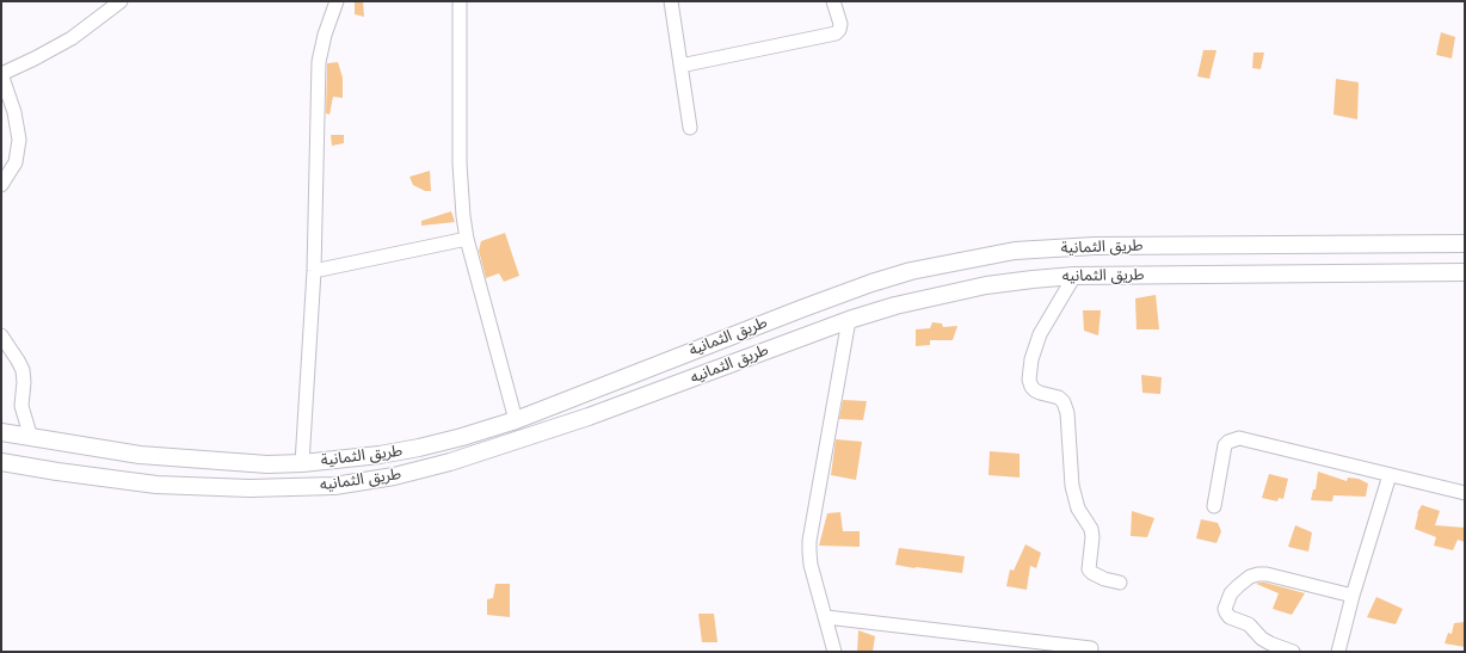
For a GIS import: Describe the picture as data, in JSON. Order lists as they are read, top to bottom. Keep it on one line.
{"streets":{"street":["طريق الثمانية","طريق الثمانيه"]}}
